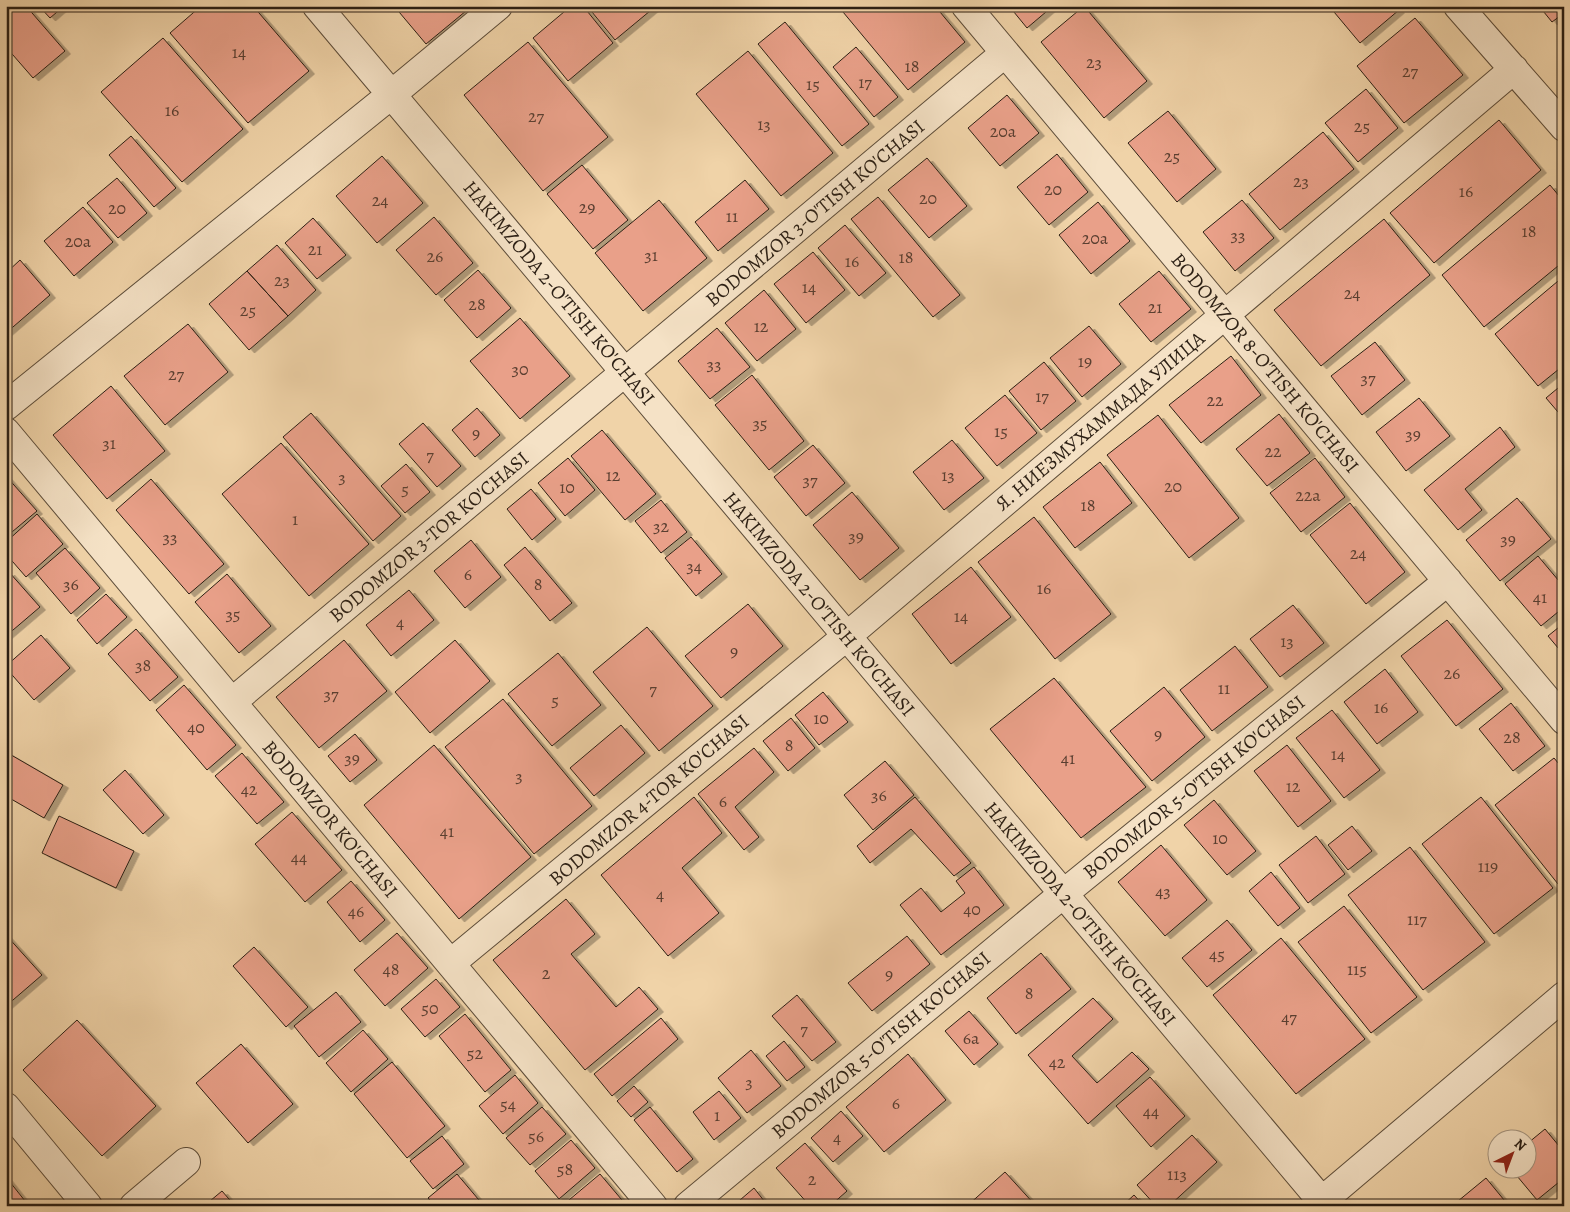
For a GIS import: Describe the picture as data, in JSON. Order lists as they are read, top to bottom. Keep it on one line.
{"streets":{"street":["BODOMZOR 3-O'TISH KO'CHASI","HAKIMZODA 2-O'TISH KO'CHASI","BODOMZOR 8-O'TISH KO'CHASI","Я. НИЕЗМУХАММАДА УЛИЦА","BODOMZOR 3-TOR KO'CHASI","BODOMZOR 5-O'TISH KO'CHASI","BODOMZOR 4-TOR KO'CHASI","BODOMZOR KO'CHASI"]},"crossings":[["BODOMZOR 3-O'TISH KO'CHASI","HAKIMZODA 2-O'TISH KO'CHASI"],["BODOMZOR 3-O'TISH KO'CHASI","BODOMZOR 8-O'TISH KO'CHASI"],["BODOMZOR 3-O'TISH KO'CHASI","BODOMZOR 3-TOR KO'CHASI"],["HAKIMZODA 2-O'TISH KO'CHASI","Я. НИЕЗМУХАММАДА УЛИЦА"],["HAKIMZODA 2-O'TISH KO'CHASI","BODOMZOR 3-TOR KO'CHASI"],["HAKIMZODA 2-O'TISH KO'CHASI","BODOMZOR 5-O'TISH KO'CHASI"],["HAKIMZODA 2-O'TISH KO'CHASI","BODOMZOR 4-TOR KO'CHASI"],["BODOMZOR 8-O'TISH KO'CHASI","Я. НИЕЗМУХАММАДА УЛИЦА"],["BODOMZOR 8-O'TISH KO'CHASI","BODOMZOR 5-O'TISH KO'CHASI"],["Я. НИЕЗМУХАММАДА УЛИЦА","BODOMZOR 4-TOR KO'CHASI"],["BODOMZOR 3-TOR KO'CHASI","BODOMZOR KO'CHASI"],["BODOMZOR 4-TOR KO'CHASI","BODOMZOR KO'CHASI"]],"house_numbers":["14","23","18","27","17","15","16","27","13","25","20a","25","23","20","16","20","24","29","20","11","18","33","20a","20a","21","31","26","18","16","23","14","24","28","21","25","12","19","33","30","27","37","17","22","35","15","9","39","31","22","7","12","13","3","37","20","10","5","22a","18","1","32","39","33","39","24","34","6","36","8","16","41","35","14","4","13","9","38","26","11","7","37","5","16","10","40","9","28","8","14","39","41","3","12","42","36","6","41","10","44","119","43","4","40","46","117","45","48","115","2","9","8","50","47","7","6a","52","42","3","6","54","44","1","56","4","58","113","2"],"north":"top right"}
